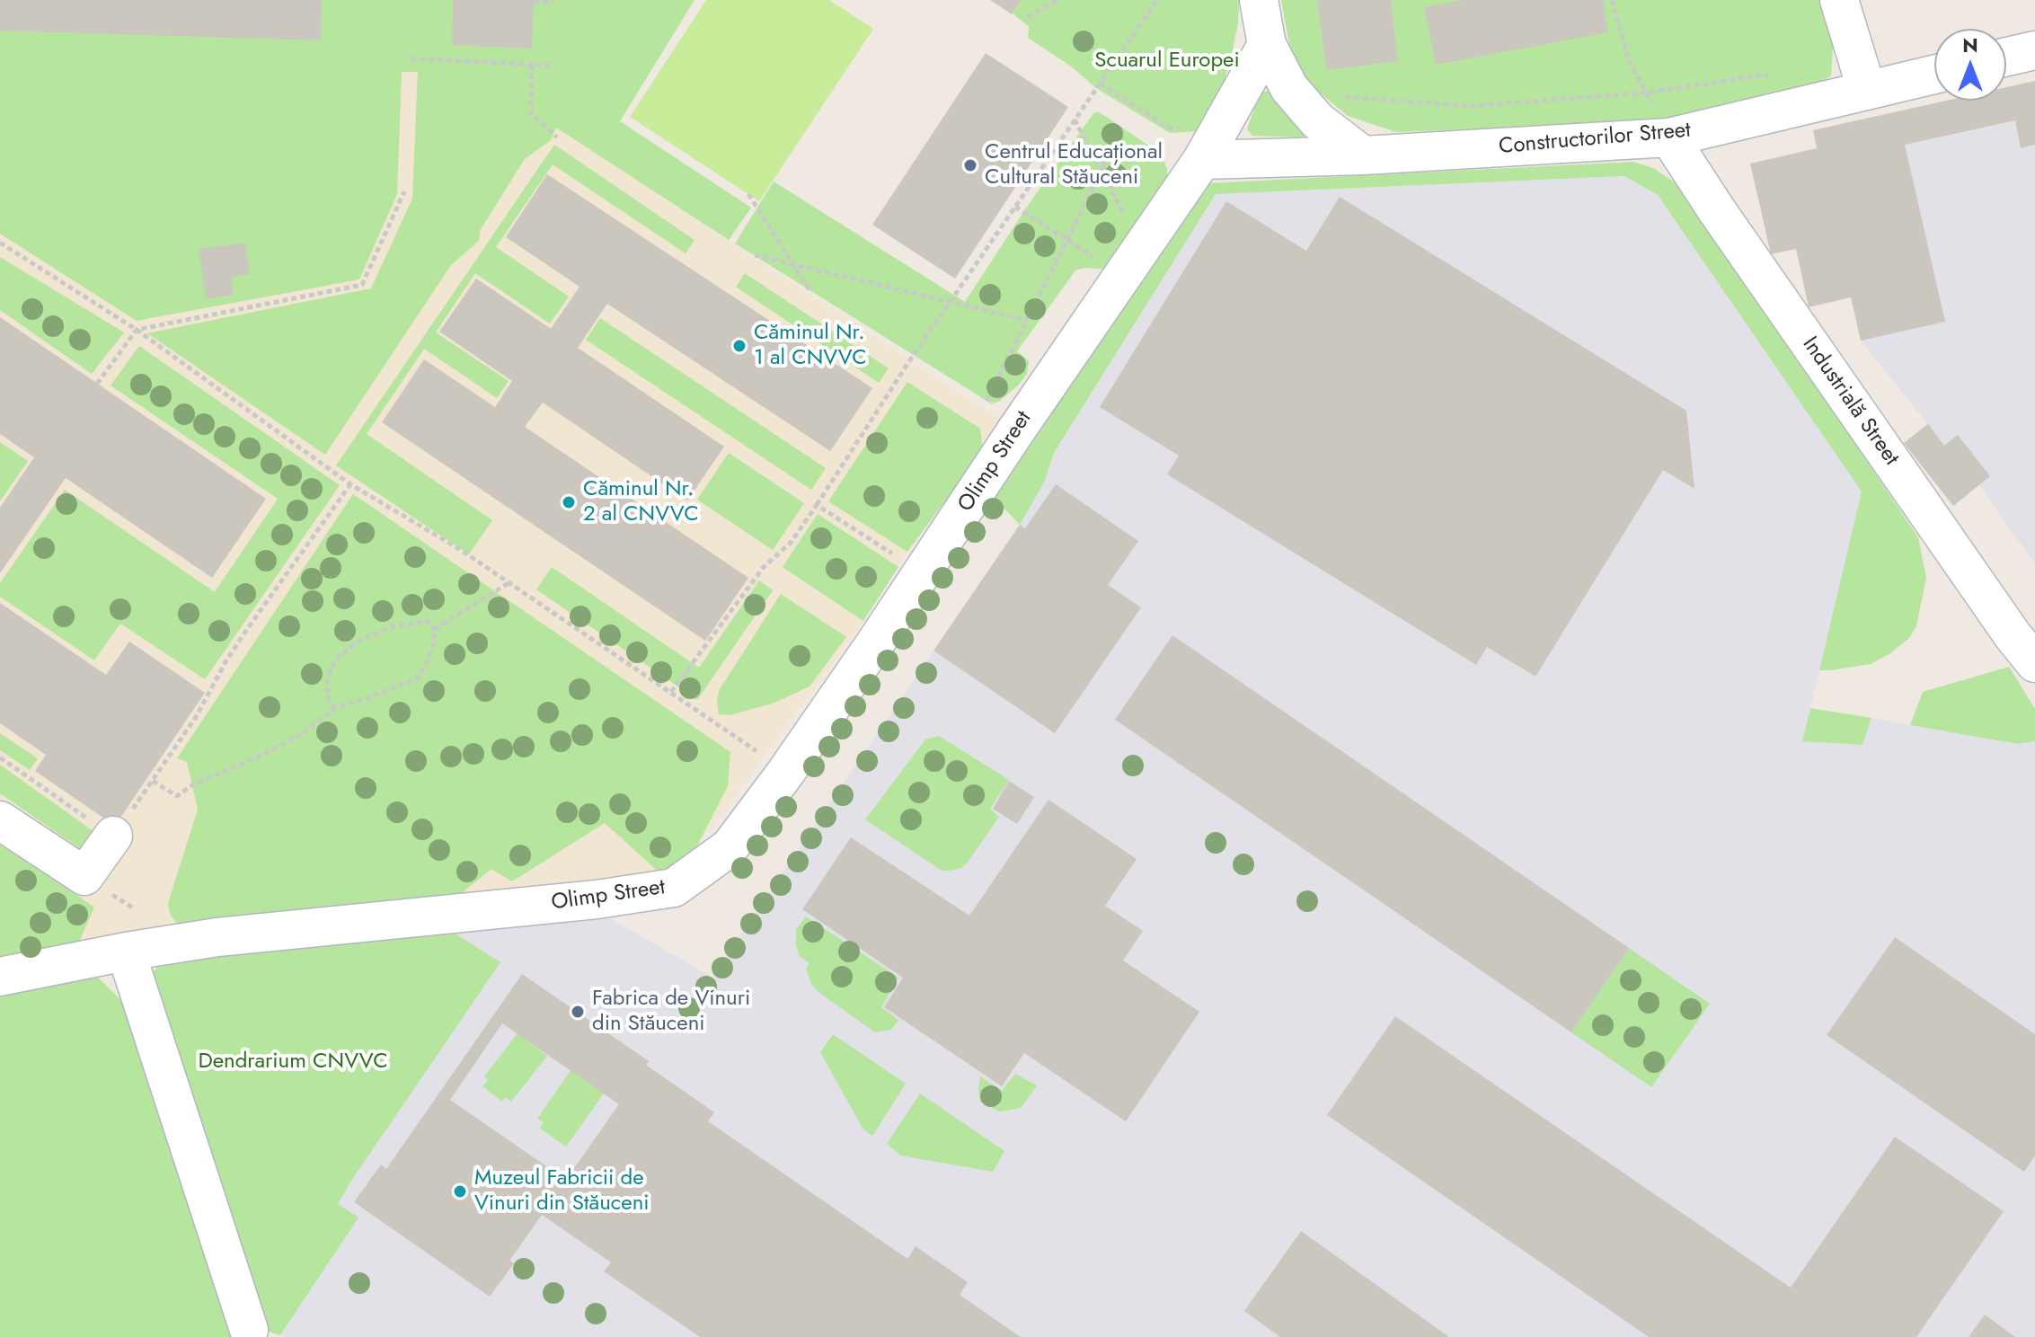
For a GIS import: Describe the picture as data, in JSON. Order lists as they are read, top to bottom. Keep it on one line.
{"streets":{"street":["Constructorilor Street","Industrială Street","Olimp Street"]},"crossings":[["Constructorilor Street","Industrială Street"]],"parks":["Scuarul Europei","Dendrarium CNVVC"],"places":["Centrul Educațional Cultural Stăuceni","Căminul Nr. 1 al CNVVC","Căminul Nr. 2 al CNVVC","Fabrica de Vinuri din Stăuceni","Muzeul Fabricii de Vinuri din Stăuceni"],"north":"top"}
